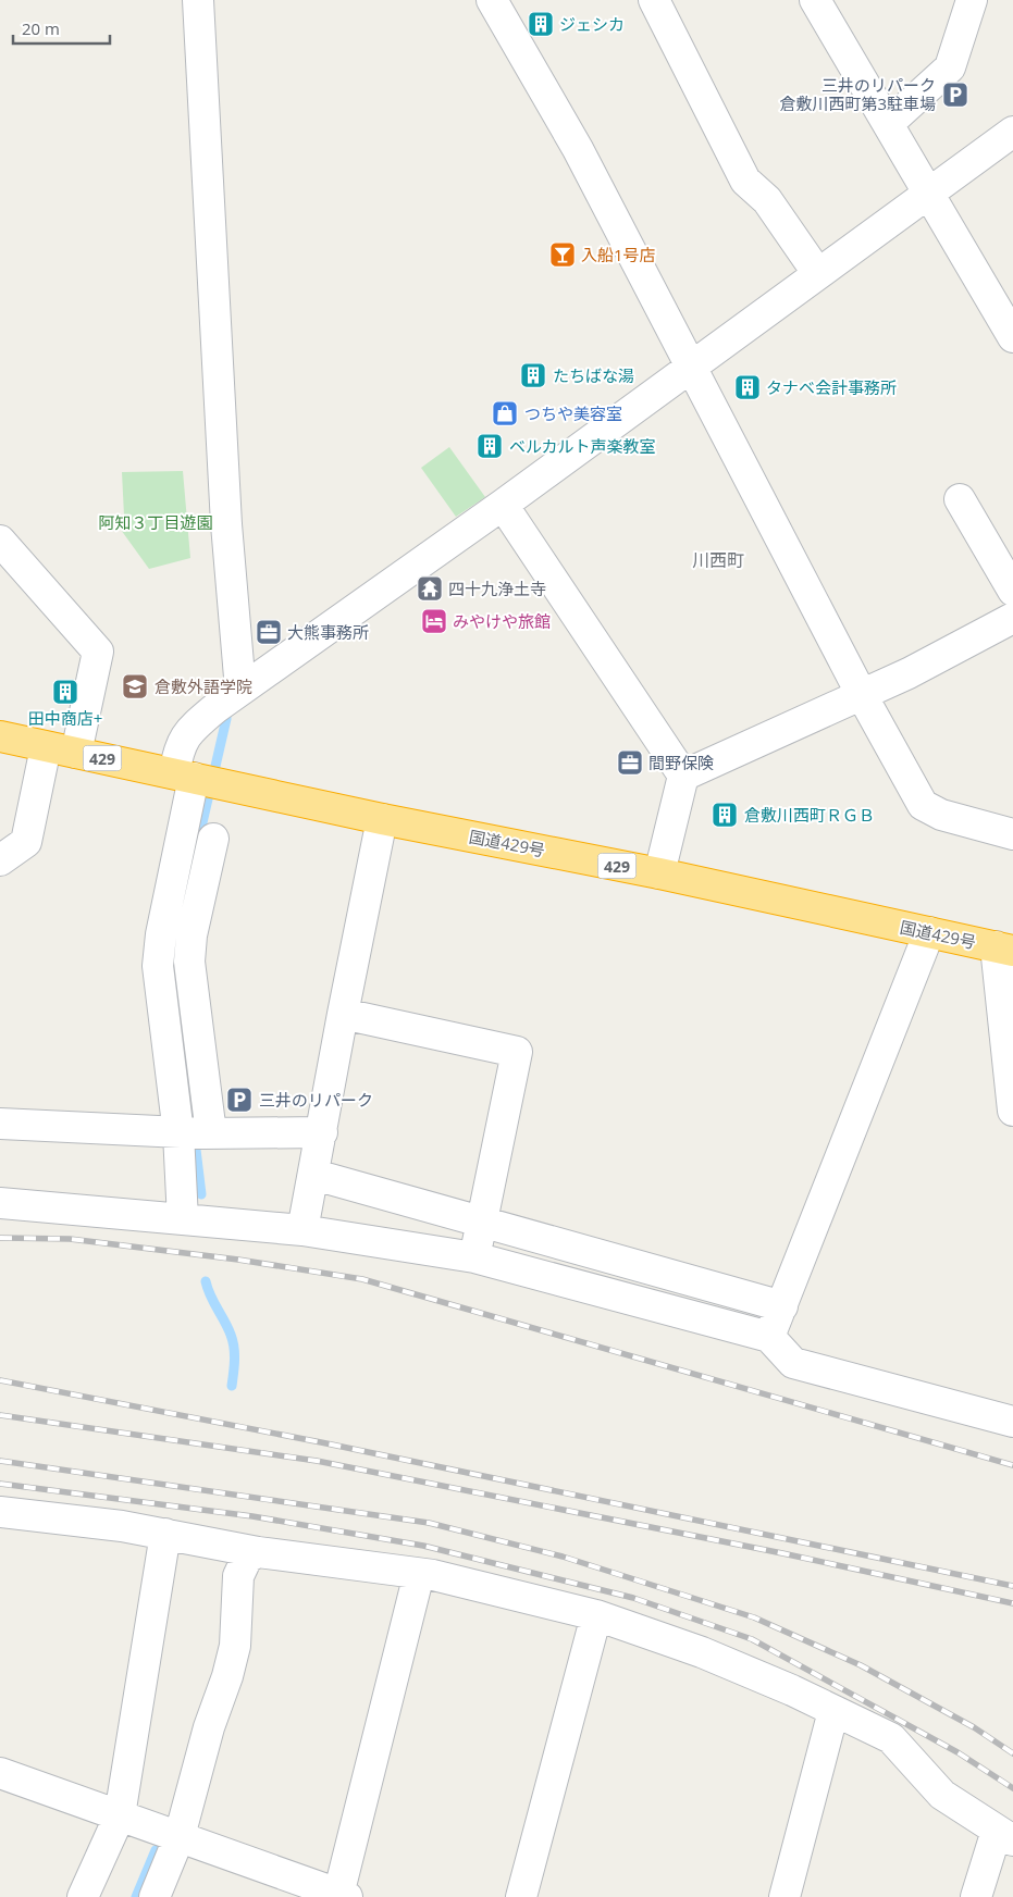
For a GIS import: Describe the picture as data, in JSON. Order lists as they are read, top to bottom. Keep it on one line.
{"streets":{"highway":["429","国道429号"]},"districts":["川西町"],"parks":["阿知３丁目遊園"],"places":{"building":["ジェシカ","たちばな湯","タナベ会計事務所","ベルカルト声楽教室","田中商店+","倉敷川西町ＲＧＢ"],"parking":["三井のリパーク 倉敷川西町第3駐車場","三井のリパーク"],"bar":["入船1号店"],"shop":["つちや美容室"],"temple":["四十九浄土寺"],"hotel":["みやけや旅館"],"office":["大熊事務所","間野保険"],"school or university":["倉敷外語学院"]},"scale_bar":"20 m"}
